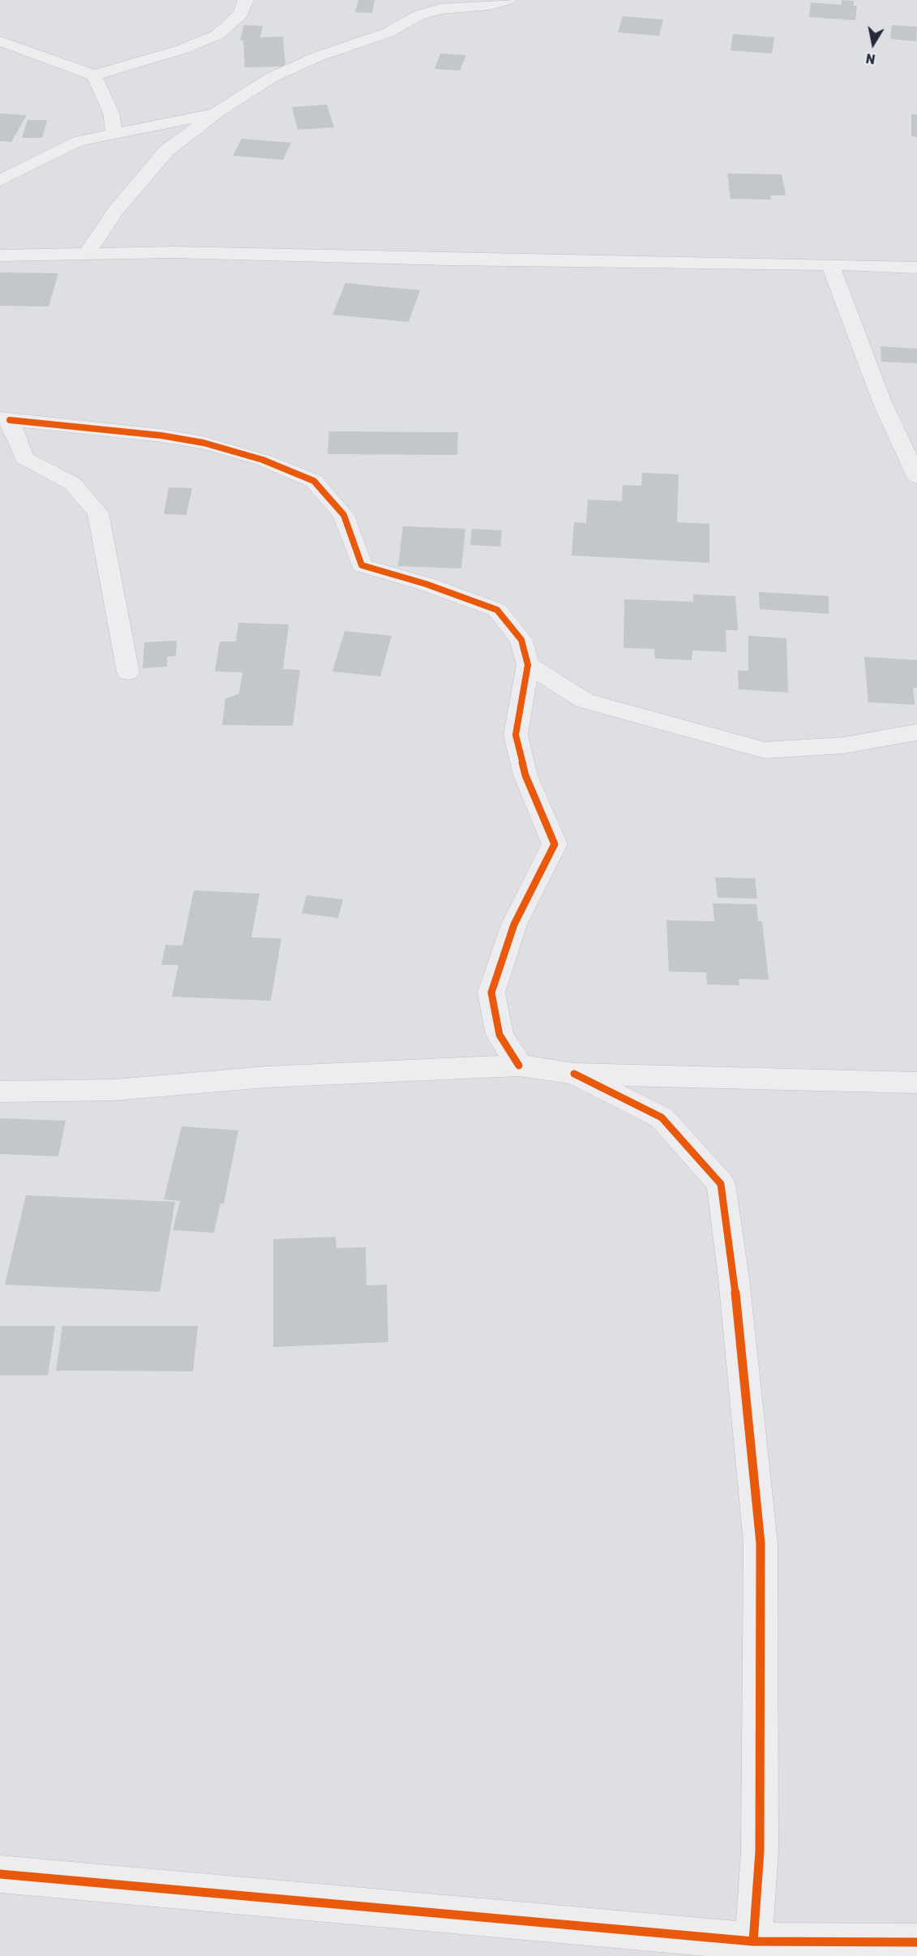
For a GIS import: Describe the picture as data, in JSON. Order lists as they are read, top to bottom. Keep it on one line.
{"north":"bottom"}
